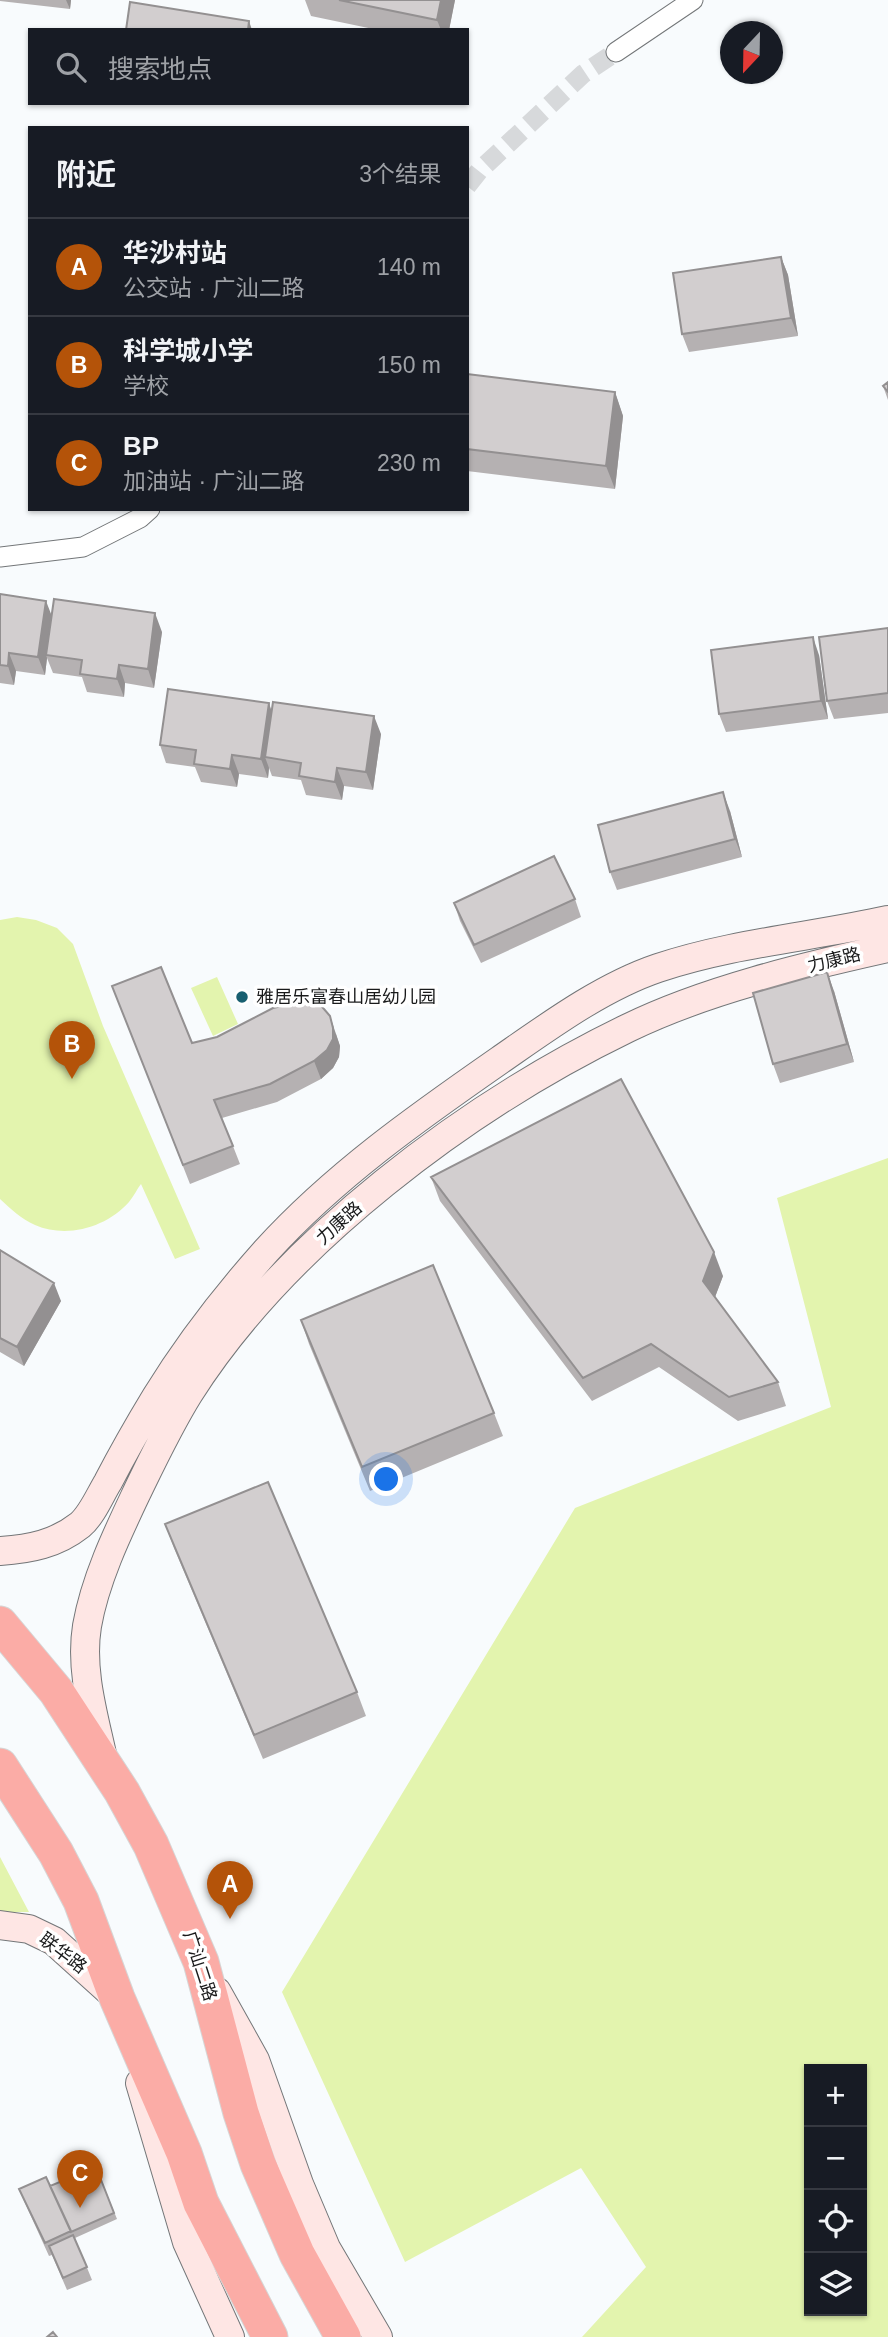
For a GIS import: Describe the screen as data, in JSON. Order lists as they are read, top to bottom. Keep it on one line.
{"streets":{"highway":["广汕二路"],"street":["力康路","联华路"]},"crossings":[["力康路","广汕二路"]],"places":["雅居乐富春山居幼儿园"],"north":"bottom","page":{"search":"搜索地点","heading":["附近","3个结果"],"list":[{"mark":"A","name":"华沙村站","note":"公交站 · 广汕二路","value":"140 m"},{"mark":"B","name":"科学城小学","note":"学校","value":"150 m"},{"mark":"C","name":"BP","note":"加油站 · 广汕二路","value":"230 m"}],"pins":["B","A","C"],"map_buttons":["+","−"]}}
